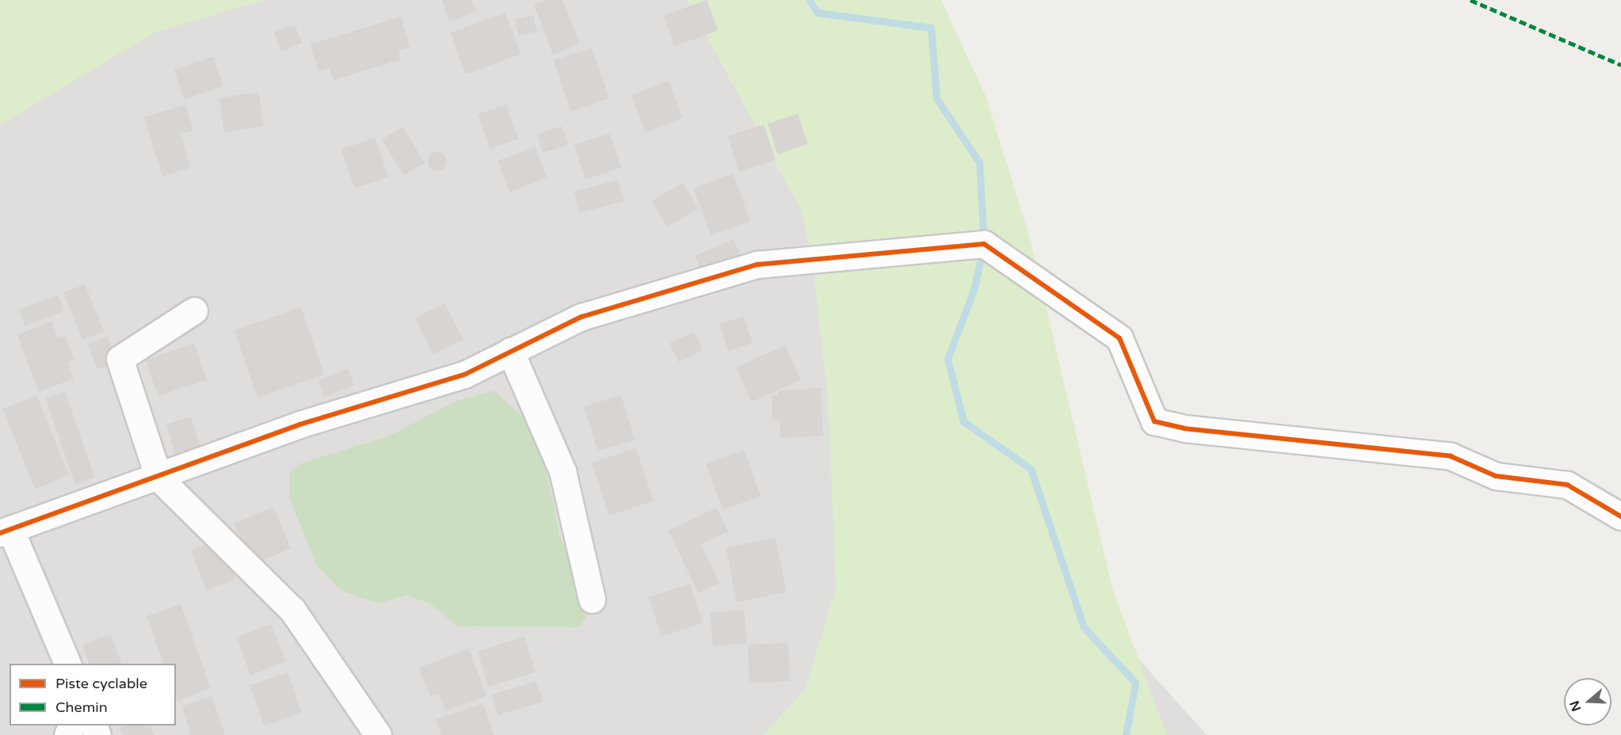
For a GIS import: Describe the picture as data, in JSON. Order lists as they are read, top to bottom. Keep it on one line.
{"legend":["Piste cyclable","Chemin"],"north":"left"}
